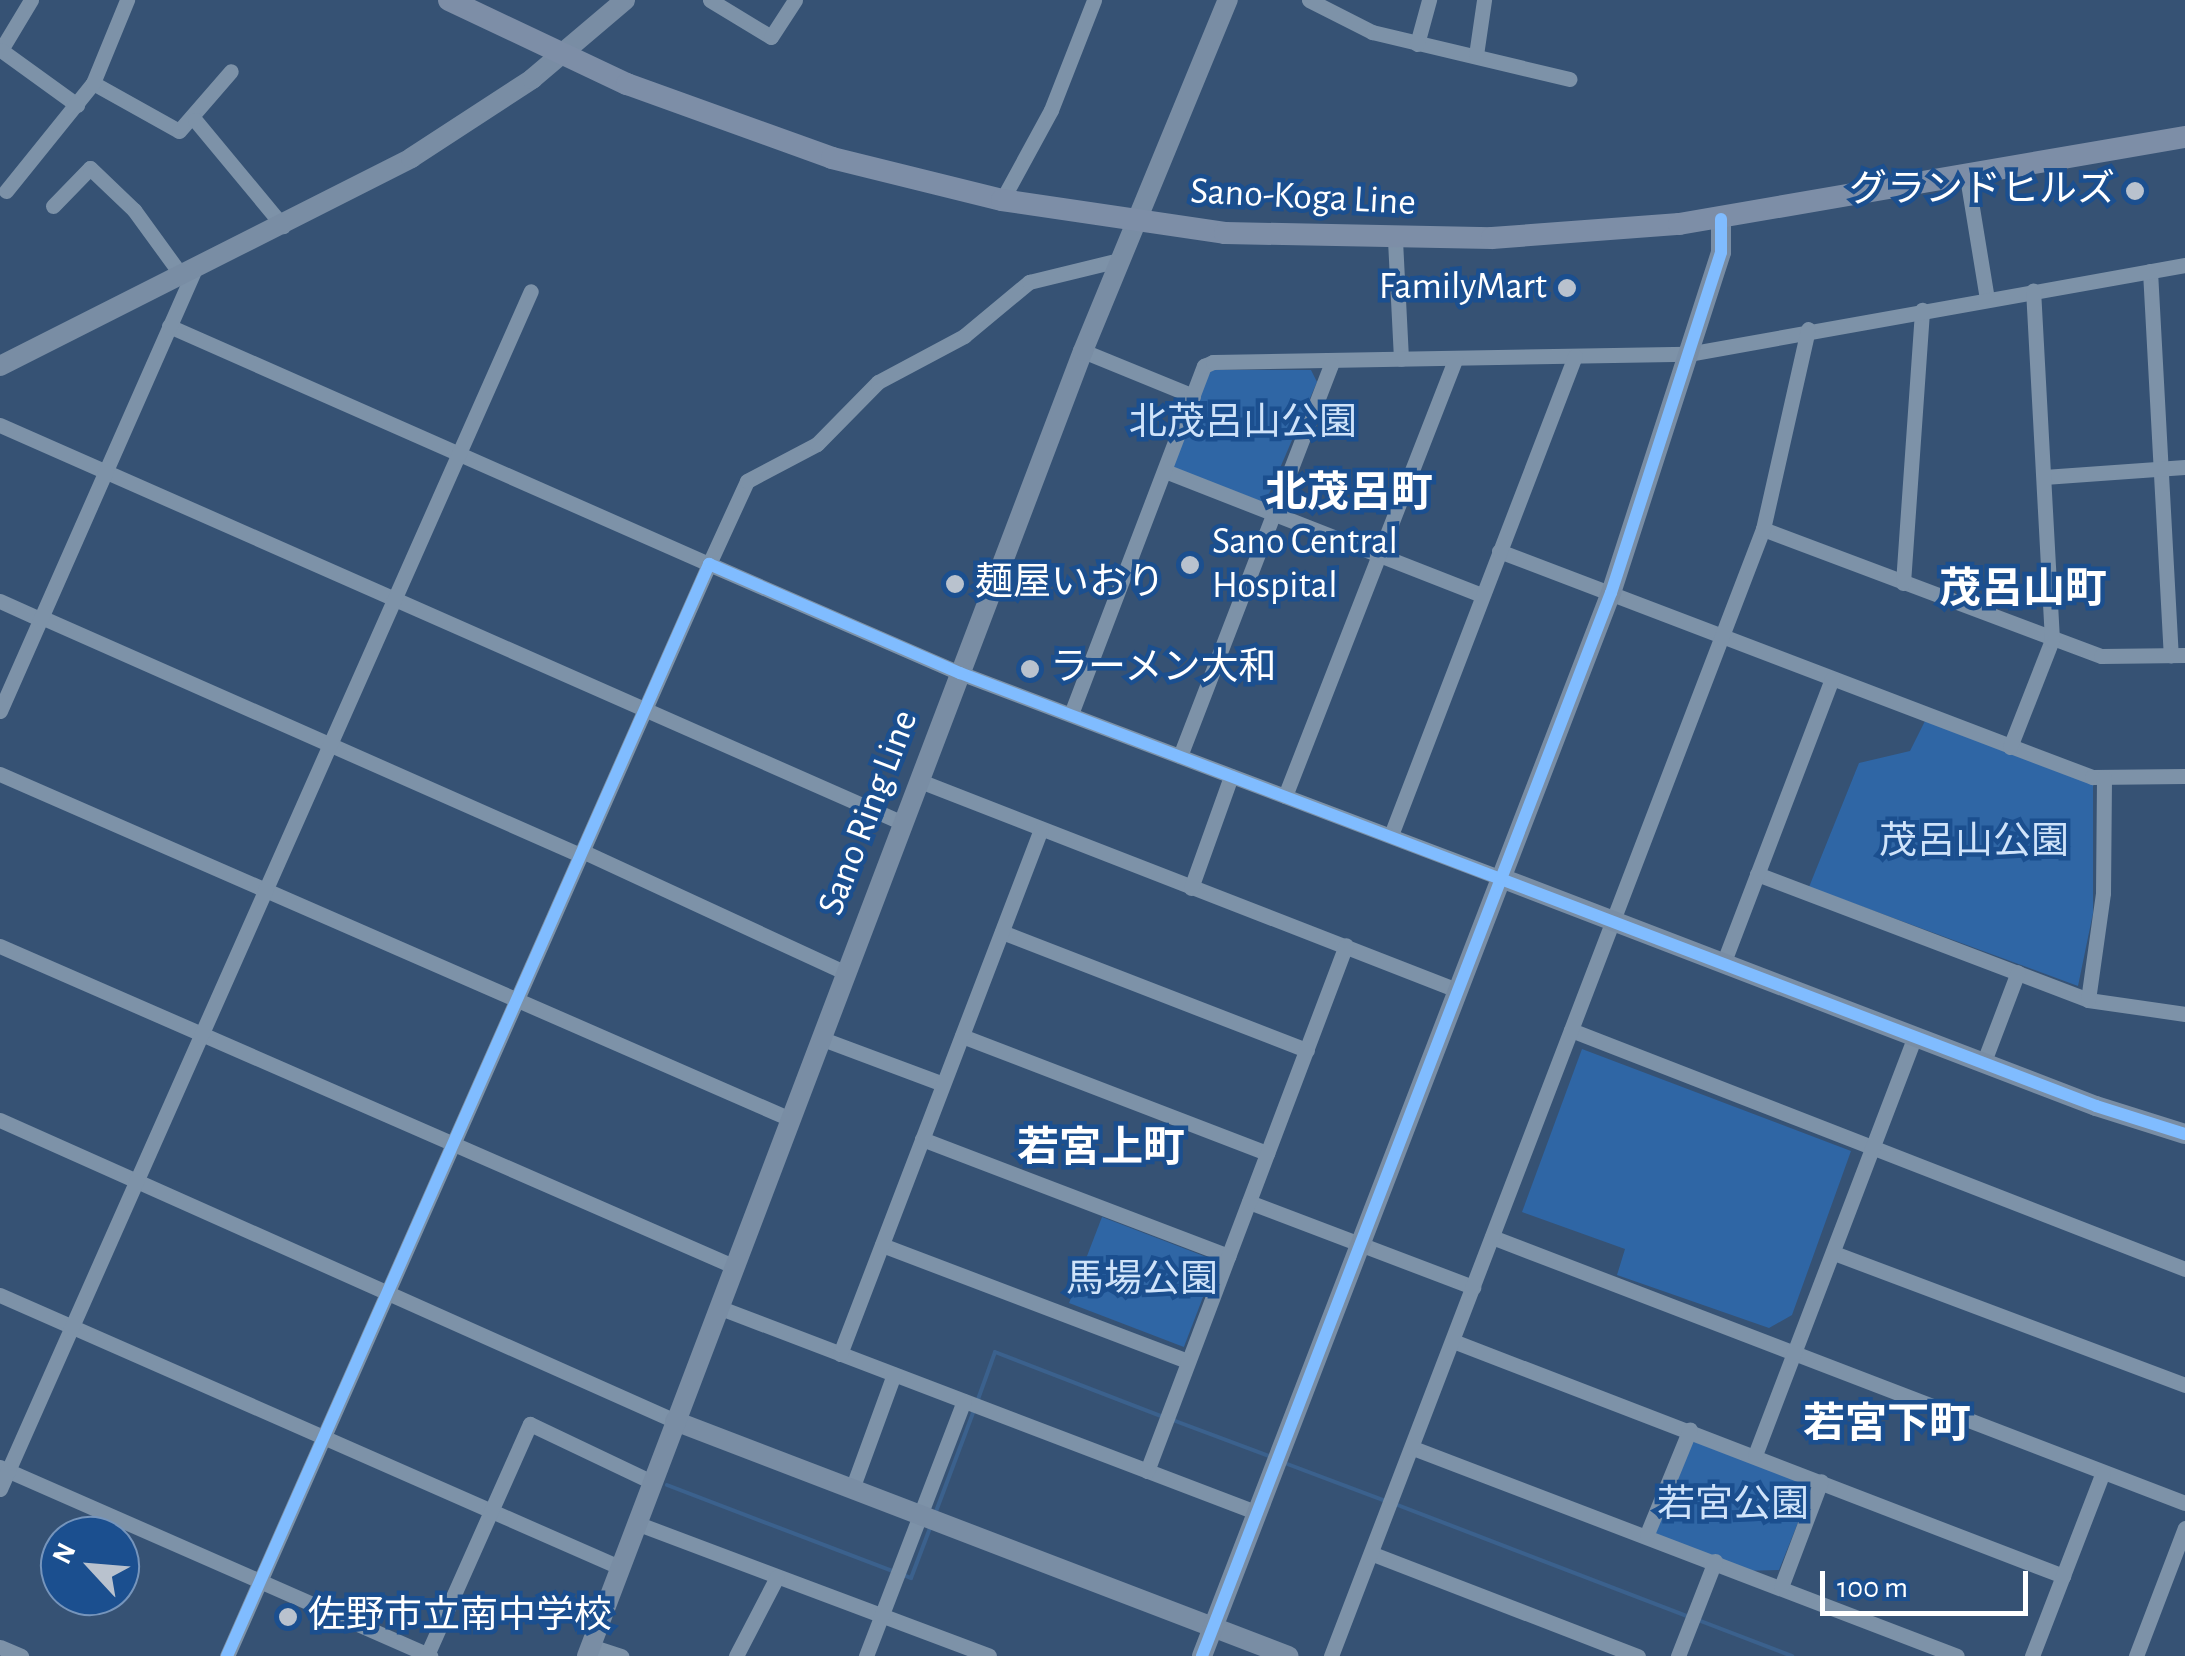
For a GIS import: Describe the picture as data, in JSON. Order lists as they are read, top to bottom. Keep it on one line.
{"streets":{"main road":["Sano-Koga Line"],"street":["Sano Ring Line"]},"crossings":[["Sano-Koga Line","Sano Ring Line"]],"districts":["北茂呂町","茂呂山町","若宮上町","若宮下町"],"parks":["北茂呂山公園","茂呂山公園","馬場公園","若宮公園"],"places":["グランドヒルズ","FamilyMart","Sano Central Hospital","麺屋いおり","ラーメン大和","佐野市立南中学校"],"scale_bar":"100 m","north":"top left"}
